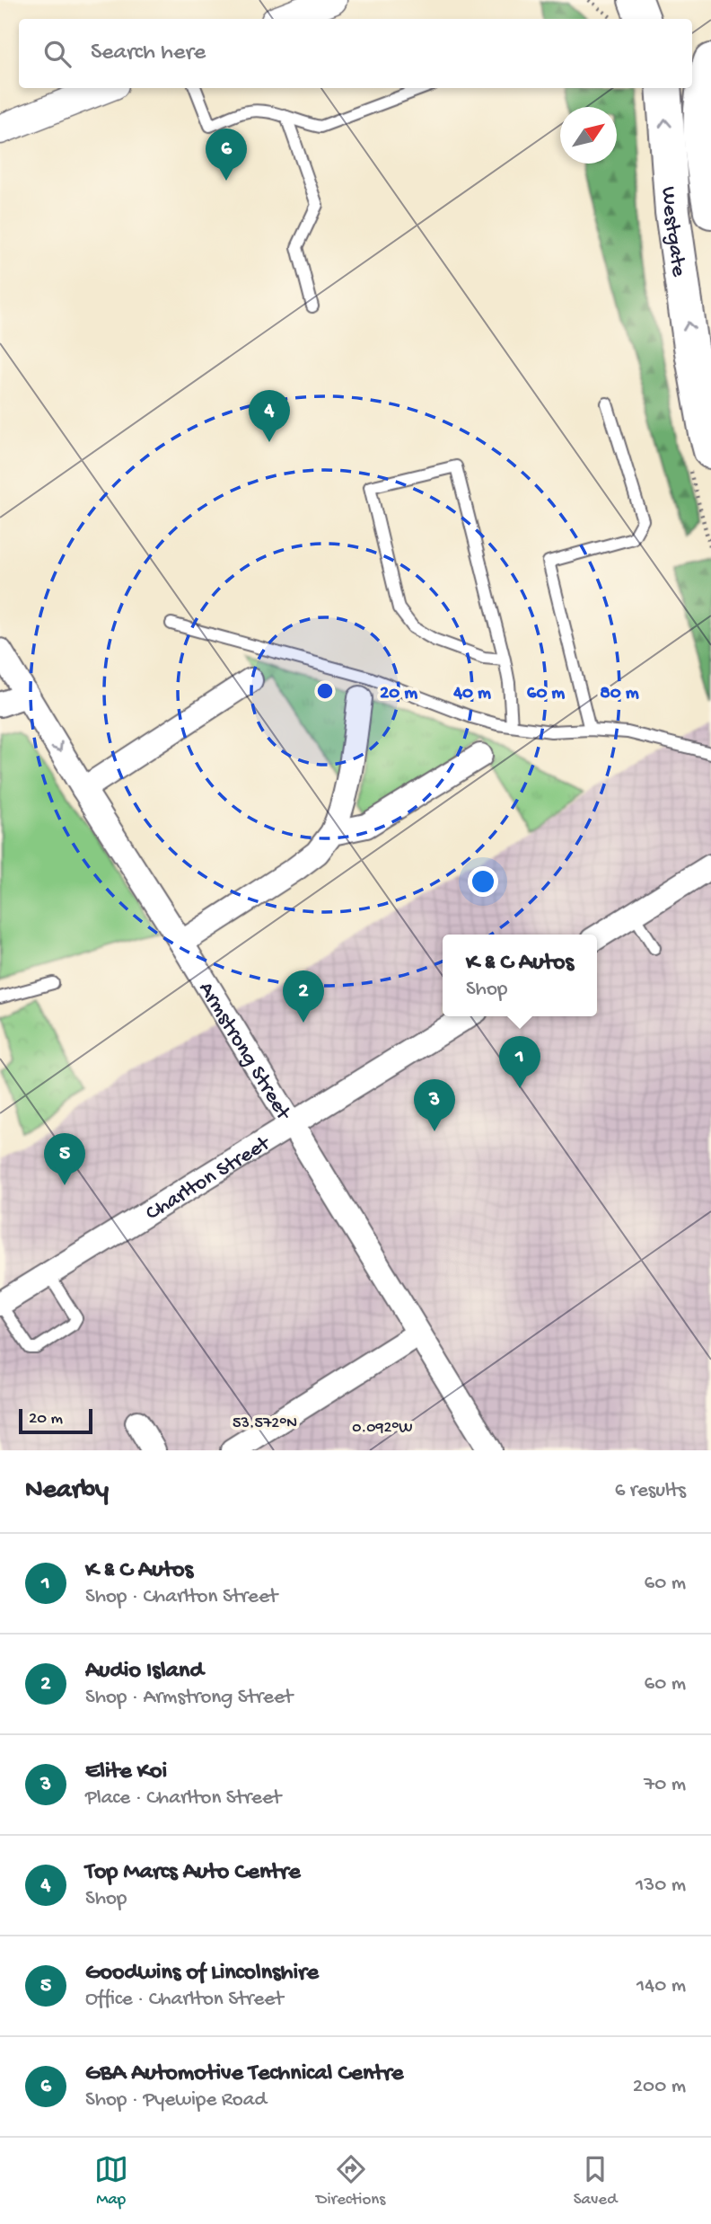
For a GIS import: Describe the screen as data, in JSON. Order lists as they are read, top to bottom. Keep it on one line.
{"streets":{"highway":["Westgate"],"street":["Armstrong Street","Charlton Street"]},"crossings":[["Armstrong Street","Charlton Street"]],"scale_bar":"20 m","north":"top right","page":{"search":"Search here","pins":["6","4","2","1","3","5"],"popup":["K & C Autos","Shop"],"scale":"20 m","heading":["Nearby","6 results"],"list":[{"mark":"1","name":"K & C Autos","note":"Shop · Charlton Street","value":"60 m"},{"mark":"2","name":"Audio Island","note":"Shop · Armstrong Street","value":"60 m"},{"mark":"3","name":"Elite Koi","note":"Place · Charlton Street","value":"70 m"},{"mark":"4","name":"Top Marcs Auto Centre","note":"Shop","value":"130 m"},{"mark":"5","name":"Goodwins of Lincolnshire","note":"Office · Charlton Street","value":"140 m"},{"mark":"6","name":"GBA Automotive Technical Centre","note":"Shop · Pyewipe Road","value":"200 m"}],"nav":["Map","Directions","Saved"]},"coordinates":["53.572°N","0.092°W"],"rings":["20 m","40 m","60 m","80 m"]}
